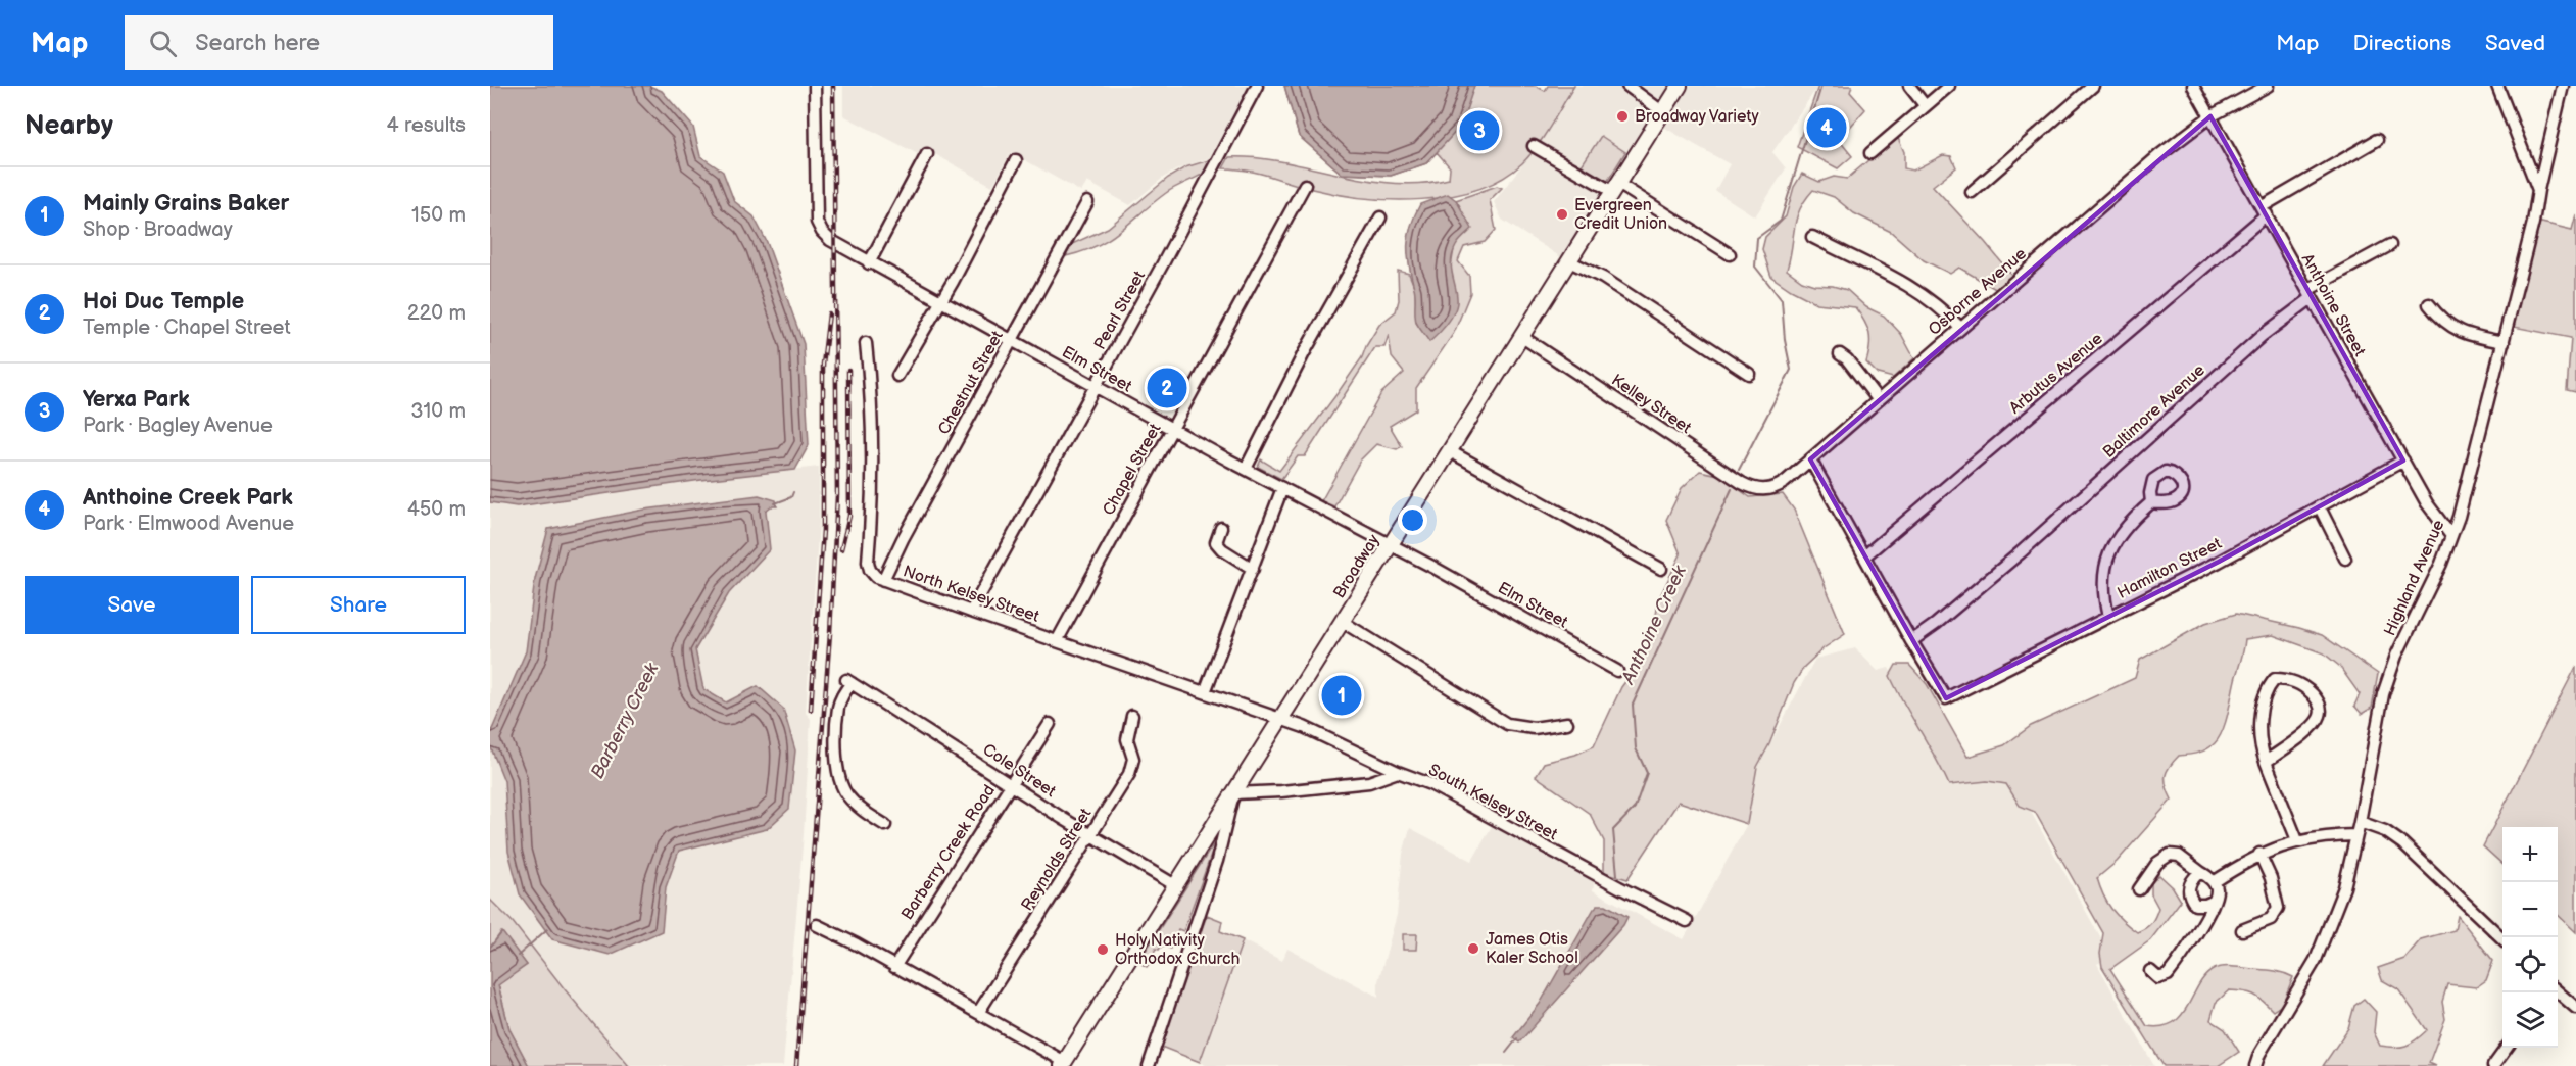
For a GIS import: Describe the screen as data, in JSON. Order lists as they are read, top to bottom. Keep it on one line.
{"streets":{"main road":["Broadway"],"street":["Osborne Avenue","Anthoine Street","Pearl Street","Elm Street","Arbutus Avenue","Chestnut Street","Kelley Street","Baltimore Avenue","Chapel Street","Hamilton Street","Highland Avenue","North Kelsey Street","Cole Street","South Kelsey Street","Barberry Creek Road","Reynolds Street"]},"crossings":[["Osborne Avenue","Anthoine Street"],["Osborne Avenue","Kelley Street"],["Anthoine Street","Arbutus Avenue"],["Anthoine Street","Baltimore Avenue"],["Anthoine Street","Hamilton Street"],["Anthoine Street","Highland Avenue"],["Pearl Street","Elm Street"],["Pearl Street","North Kelsey Street"],["Elm Street","Chestnut Street"],["Elm Street","Chapel Street"],["Elm Street","Broadway"],["Chestnut Street","North Kelsey Street"],["Kelley Street","Broadway"],["Baltimore Avenue","Hamilton Street"],["Chapel Street","North Kelsey Street"],["Broadway","North Kelsey Street"],["Broadway","Cole Street"],["Broadway","South Kelsey Street"],["North Kelsey Street","South Kelsey Street"],["Cole Street","Barberry Creek Road"],["Cole Street","Reynolds Street"]],"water":["Anthoine Creek","Barberry Creek"],"places":["Broadway Variety","Evergreen Credit Union","James Otis Kaler School","Holy Nativity Orthodox Church"],"page":{"header":"Map","search":"Search here","nav":["Map","Directions","Saved"],"heading":["Nearby","4 results"],"pins":["4","3","2","1"],"list":[{"mark":"1","name":"Mainly Grains Baker","note":"Shop · Broadway","value":"150 m"},{"mark":"2","name":"Hoi Duc Temple","note":"Temple · Chapel Street","value":"220 m"},{"mark":"3","name":"Yerxa Park","note":"Park · Bagley Avenue","value":"310 m"},{"mark":"4","name":"Anthoine Creek Park","note":"Park · Elmwood Avenue","value":"450 m"}],"buttons":["Save","Share"],"map_buttons":["+","−"]}}
